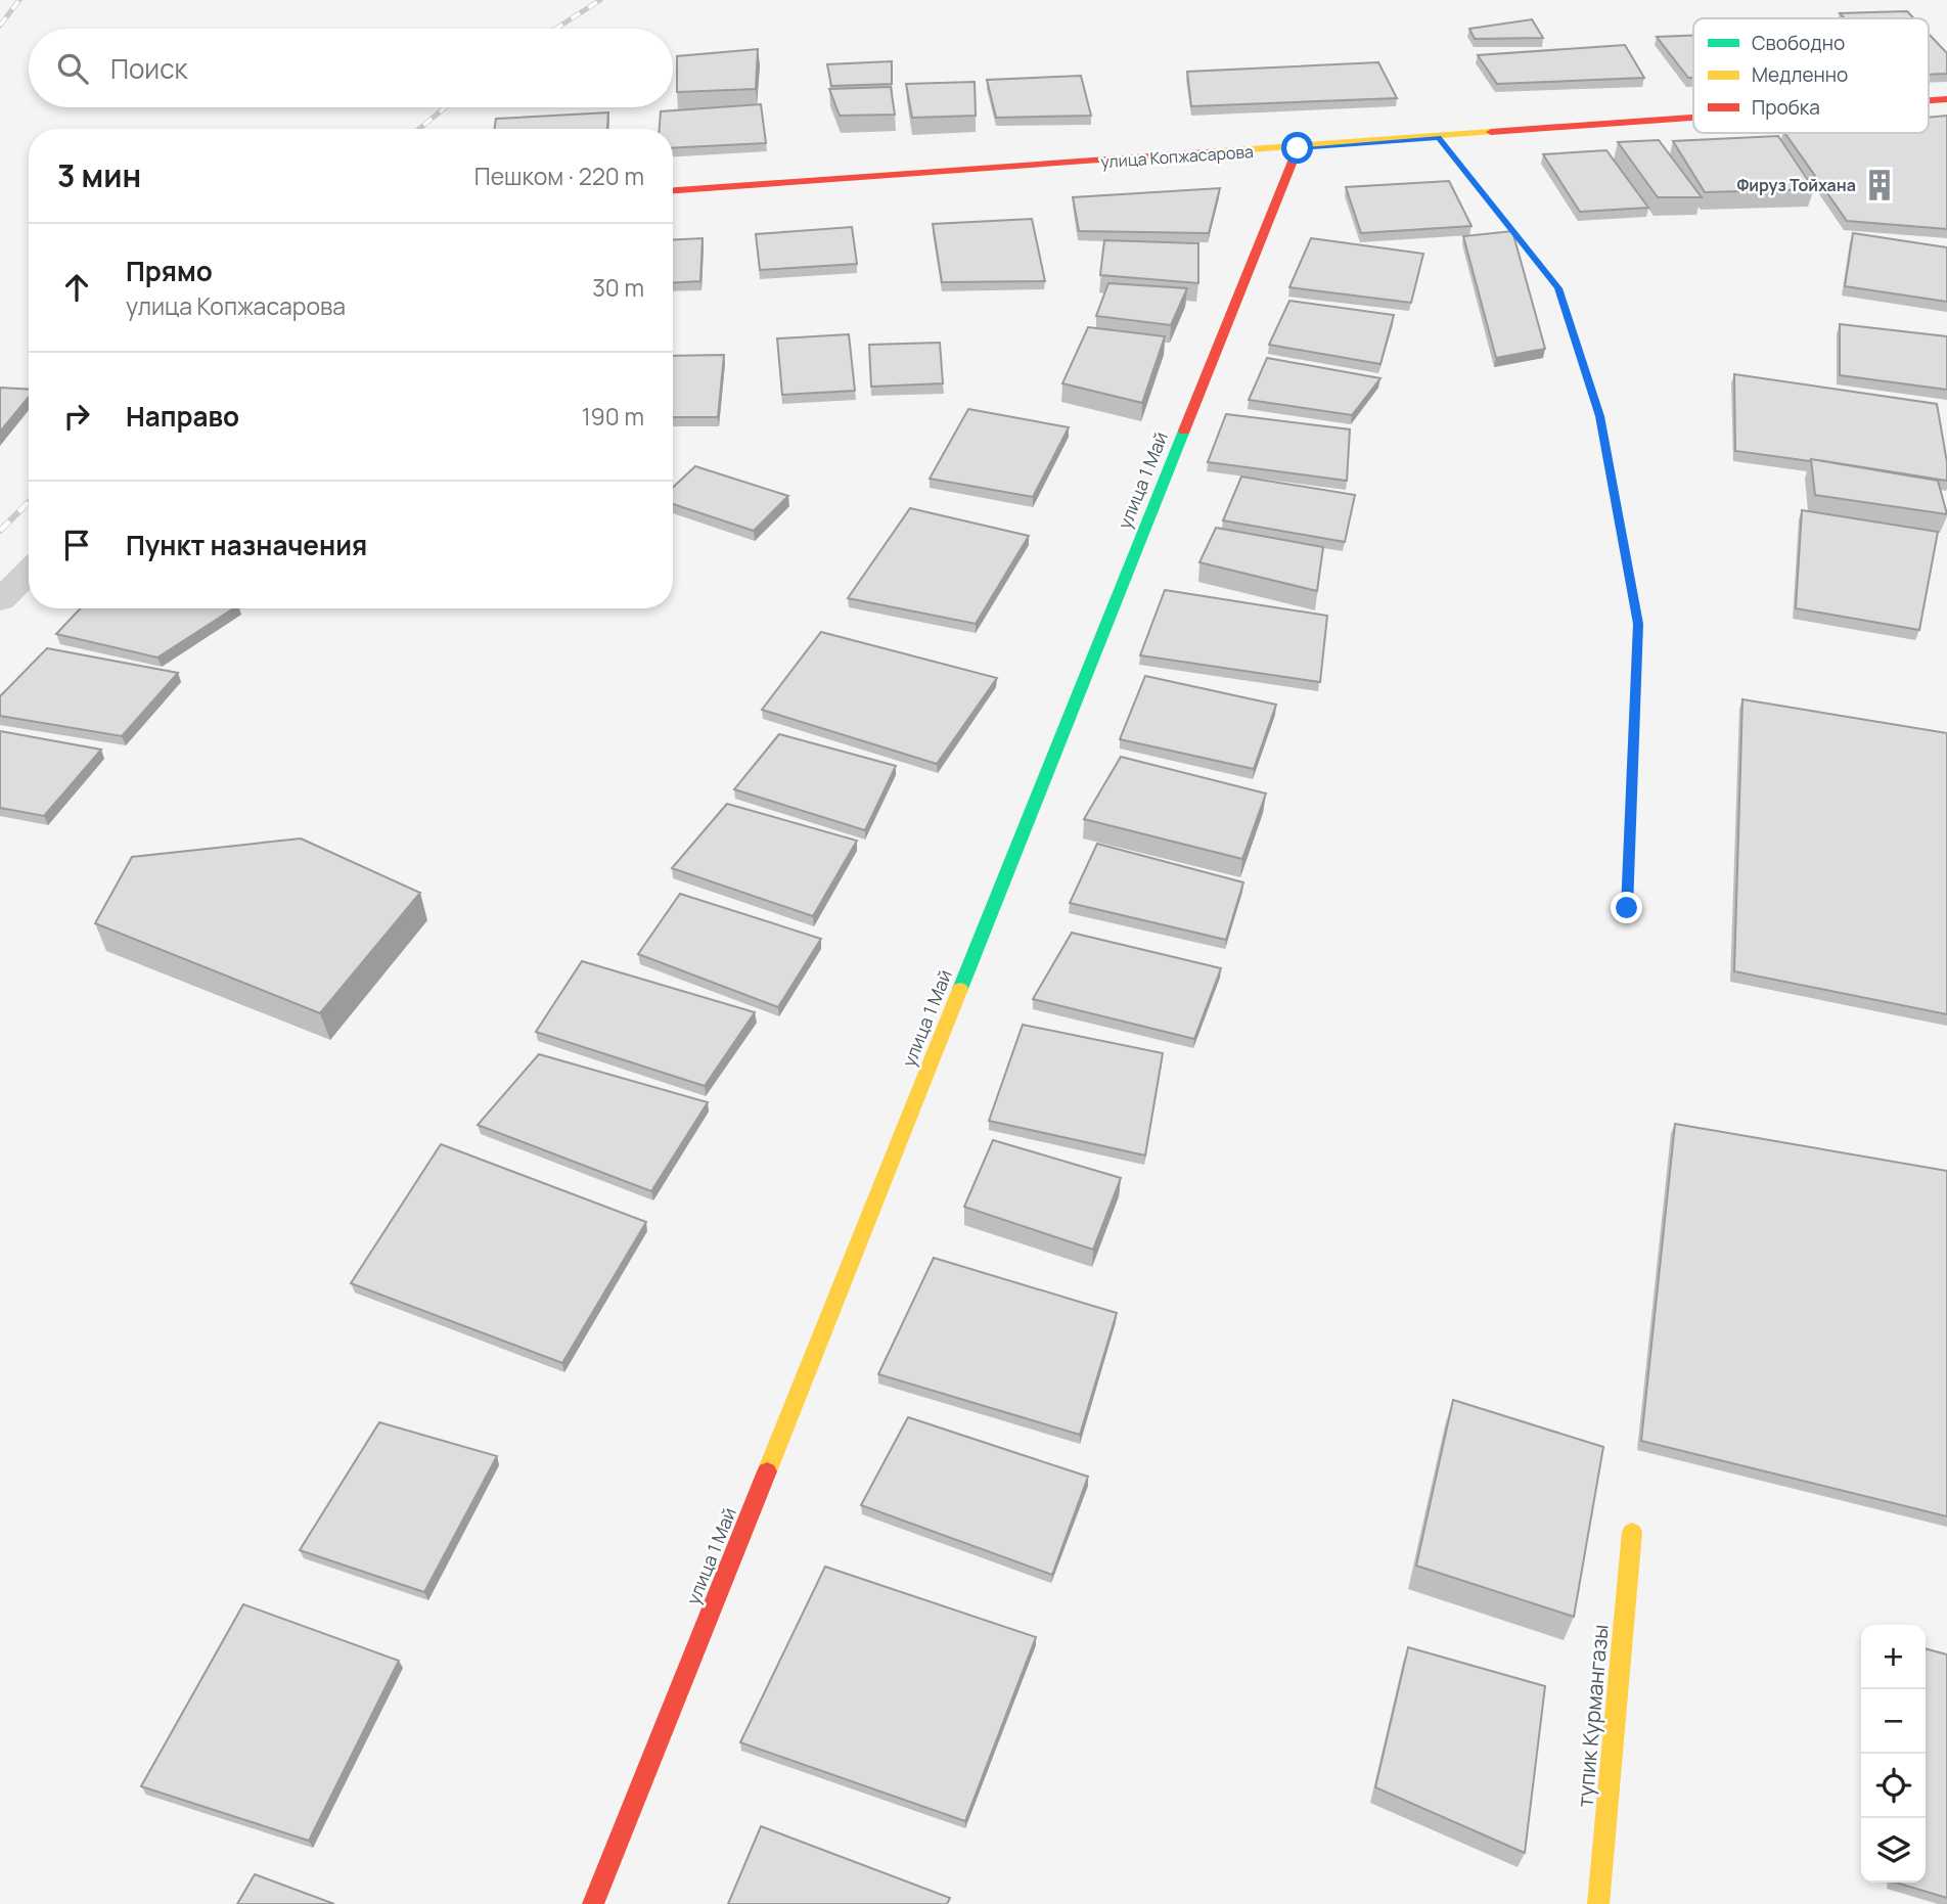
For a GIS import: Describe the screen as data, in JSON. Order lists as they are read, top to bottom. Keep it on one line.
{"streets":{"street":["улица Копжасарова","улица 1 Май","тупик Курмангазы"]},"crossings":[["улица Копжасарова","улица 1 Май"]],"places":{"building":["Фируз Тойхана"]},"legend":["Свободно","Медленно","Пробка"],"page":{"search":"Поиск","heading":["3 мин","Пешком · 220 m"],"list":[["Прямо","улица Копжасарова","30 m"],["Направо","190 m"],"Пункт назначения"],"map_buttons":["+","−"]}}
